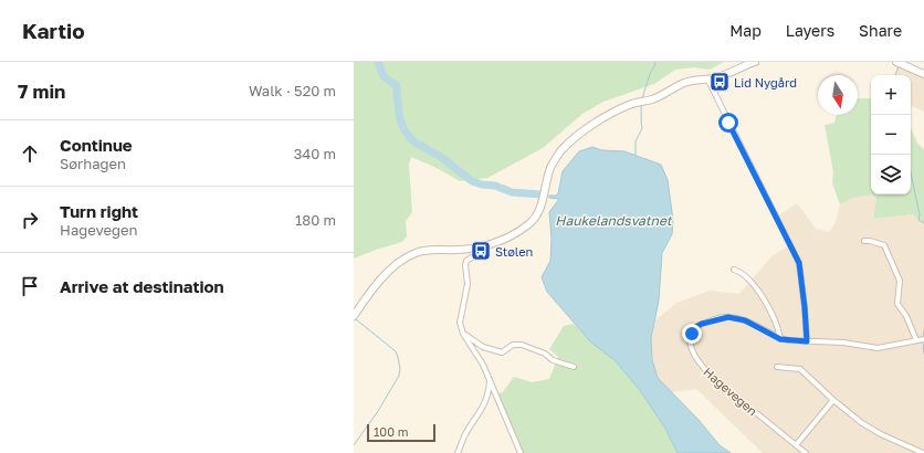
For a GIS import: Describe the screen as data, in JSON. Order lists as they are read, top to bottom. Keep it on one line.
{"streets":{"street":["Hagevegen"]},"water":["Haukelandsvatnet"],"places":{"bus stop":["Lid Nygård","Stølen"]},"scale_bar":"100 m","north":"bottom","page":{"header":"Kartio","nav":["Map","Layers","Share"],"heading":["7 min","Walk · 520 m"],"map_buttons":["+","−"],"list":[["Continue","Sørhagen","340 m"],["Turn right","Hagevegen","180 m"],"Arrive at destination"],"scale":"100 m"}}
